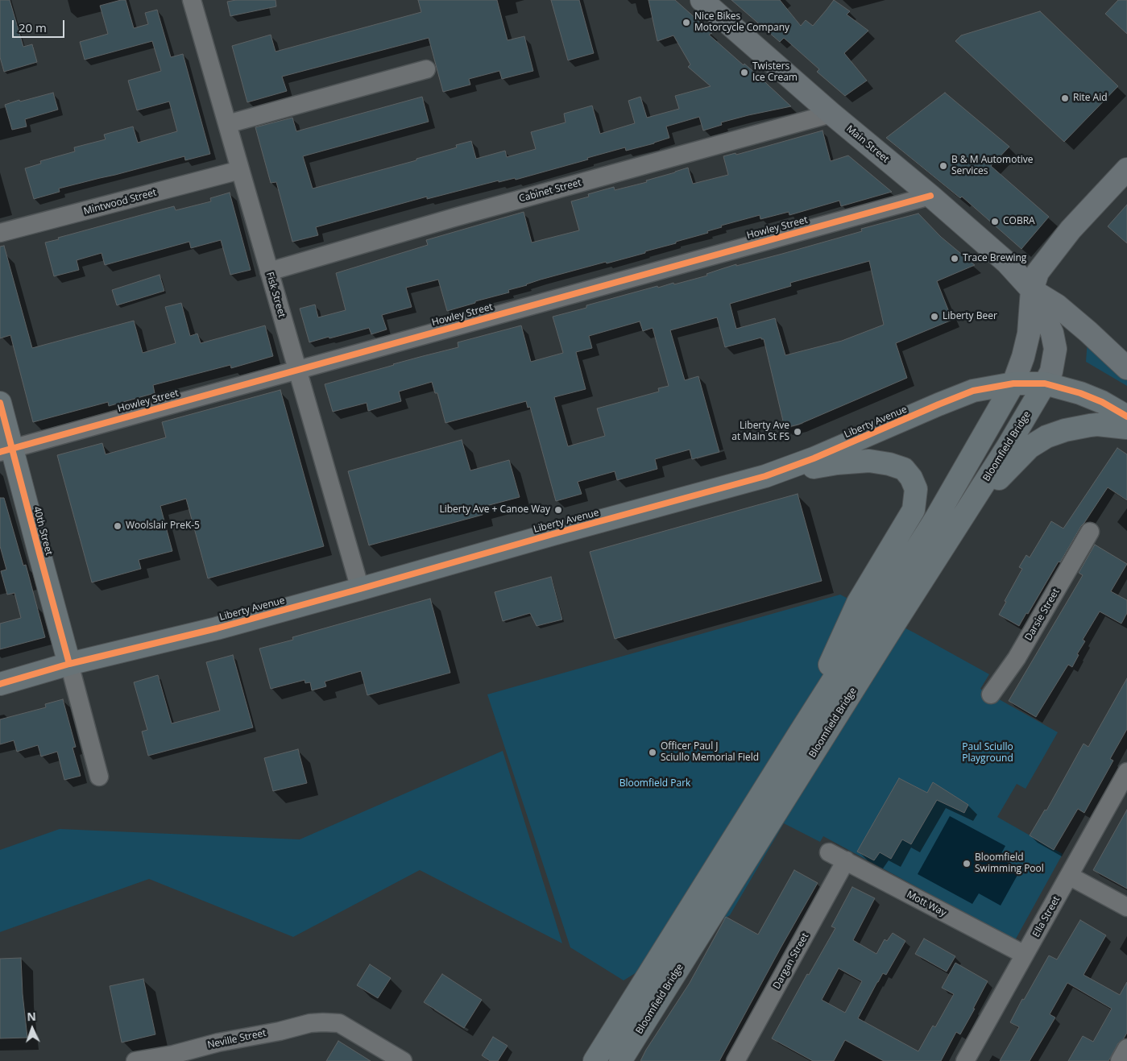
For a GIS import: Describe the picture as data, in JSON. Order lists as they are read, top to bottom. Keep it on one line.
{"streets":{"main road":["Main Street","Liberty Avenue","Bloomfield Bridge","40th Street"],"street":["Cabinet Street","Mintwood Street","Howley Street","Fisk Street","Darsie Street","Mott Way","Ella Street","Dargan Street","Neville Street"]},"crossings":[["Main Street","Cabinet Street"],["Main Street","Howley Street"],["Main Street","Liberty Avenue"],["Main Street","Bloomfield Bridge"],["Cabinet Street","Fisk Street"],["Mintwood Street","Fisk Street"],["Howley Street","Fisk Street"],["Howley Street","40th Street"],["Fisk Street","Liberty Avenue"],["Liberty Avenue","Bloomfield Bridge"],["Liberty Avenue","40th Street"],["Mott Way","Ella Street"],["Mott Way","Dargan Street"]],"parks":["Paul Sciullo Playground","Bloomfield Park"],"places":["Nice Bikes Motorcycle Company","Twisters Ice Cream","Rite Aid","B & M Automotive Services","COBRA","Trace Brewing","Liberty Beer","Liberty Ave at Main St FS","Liberty Ave + Canoe Way","Woolslair PreK-5","Officer Paul J Sciullo Memorial Field","Bloomfield Swimming Pool"],"scale_bar":"20 m","north":"top"}
